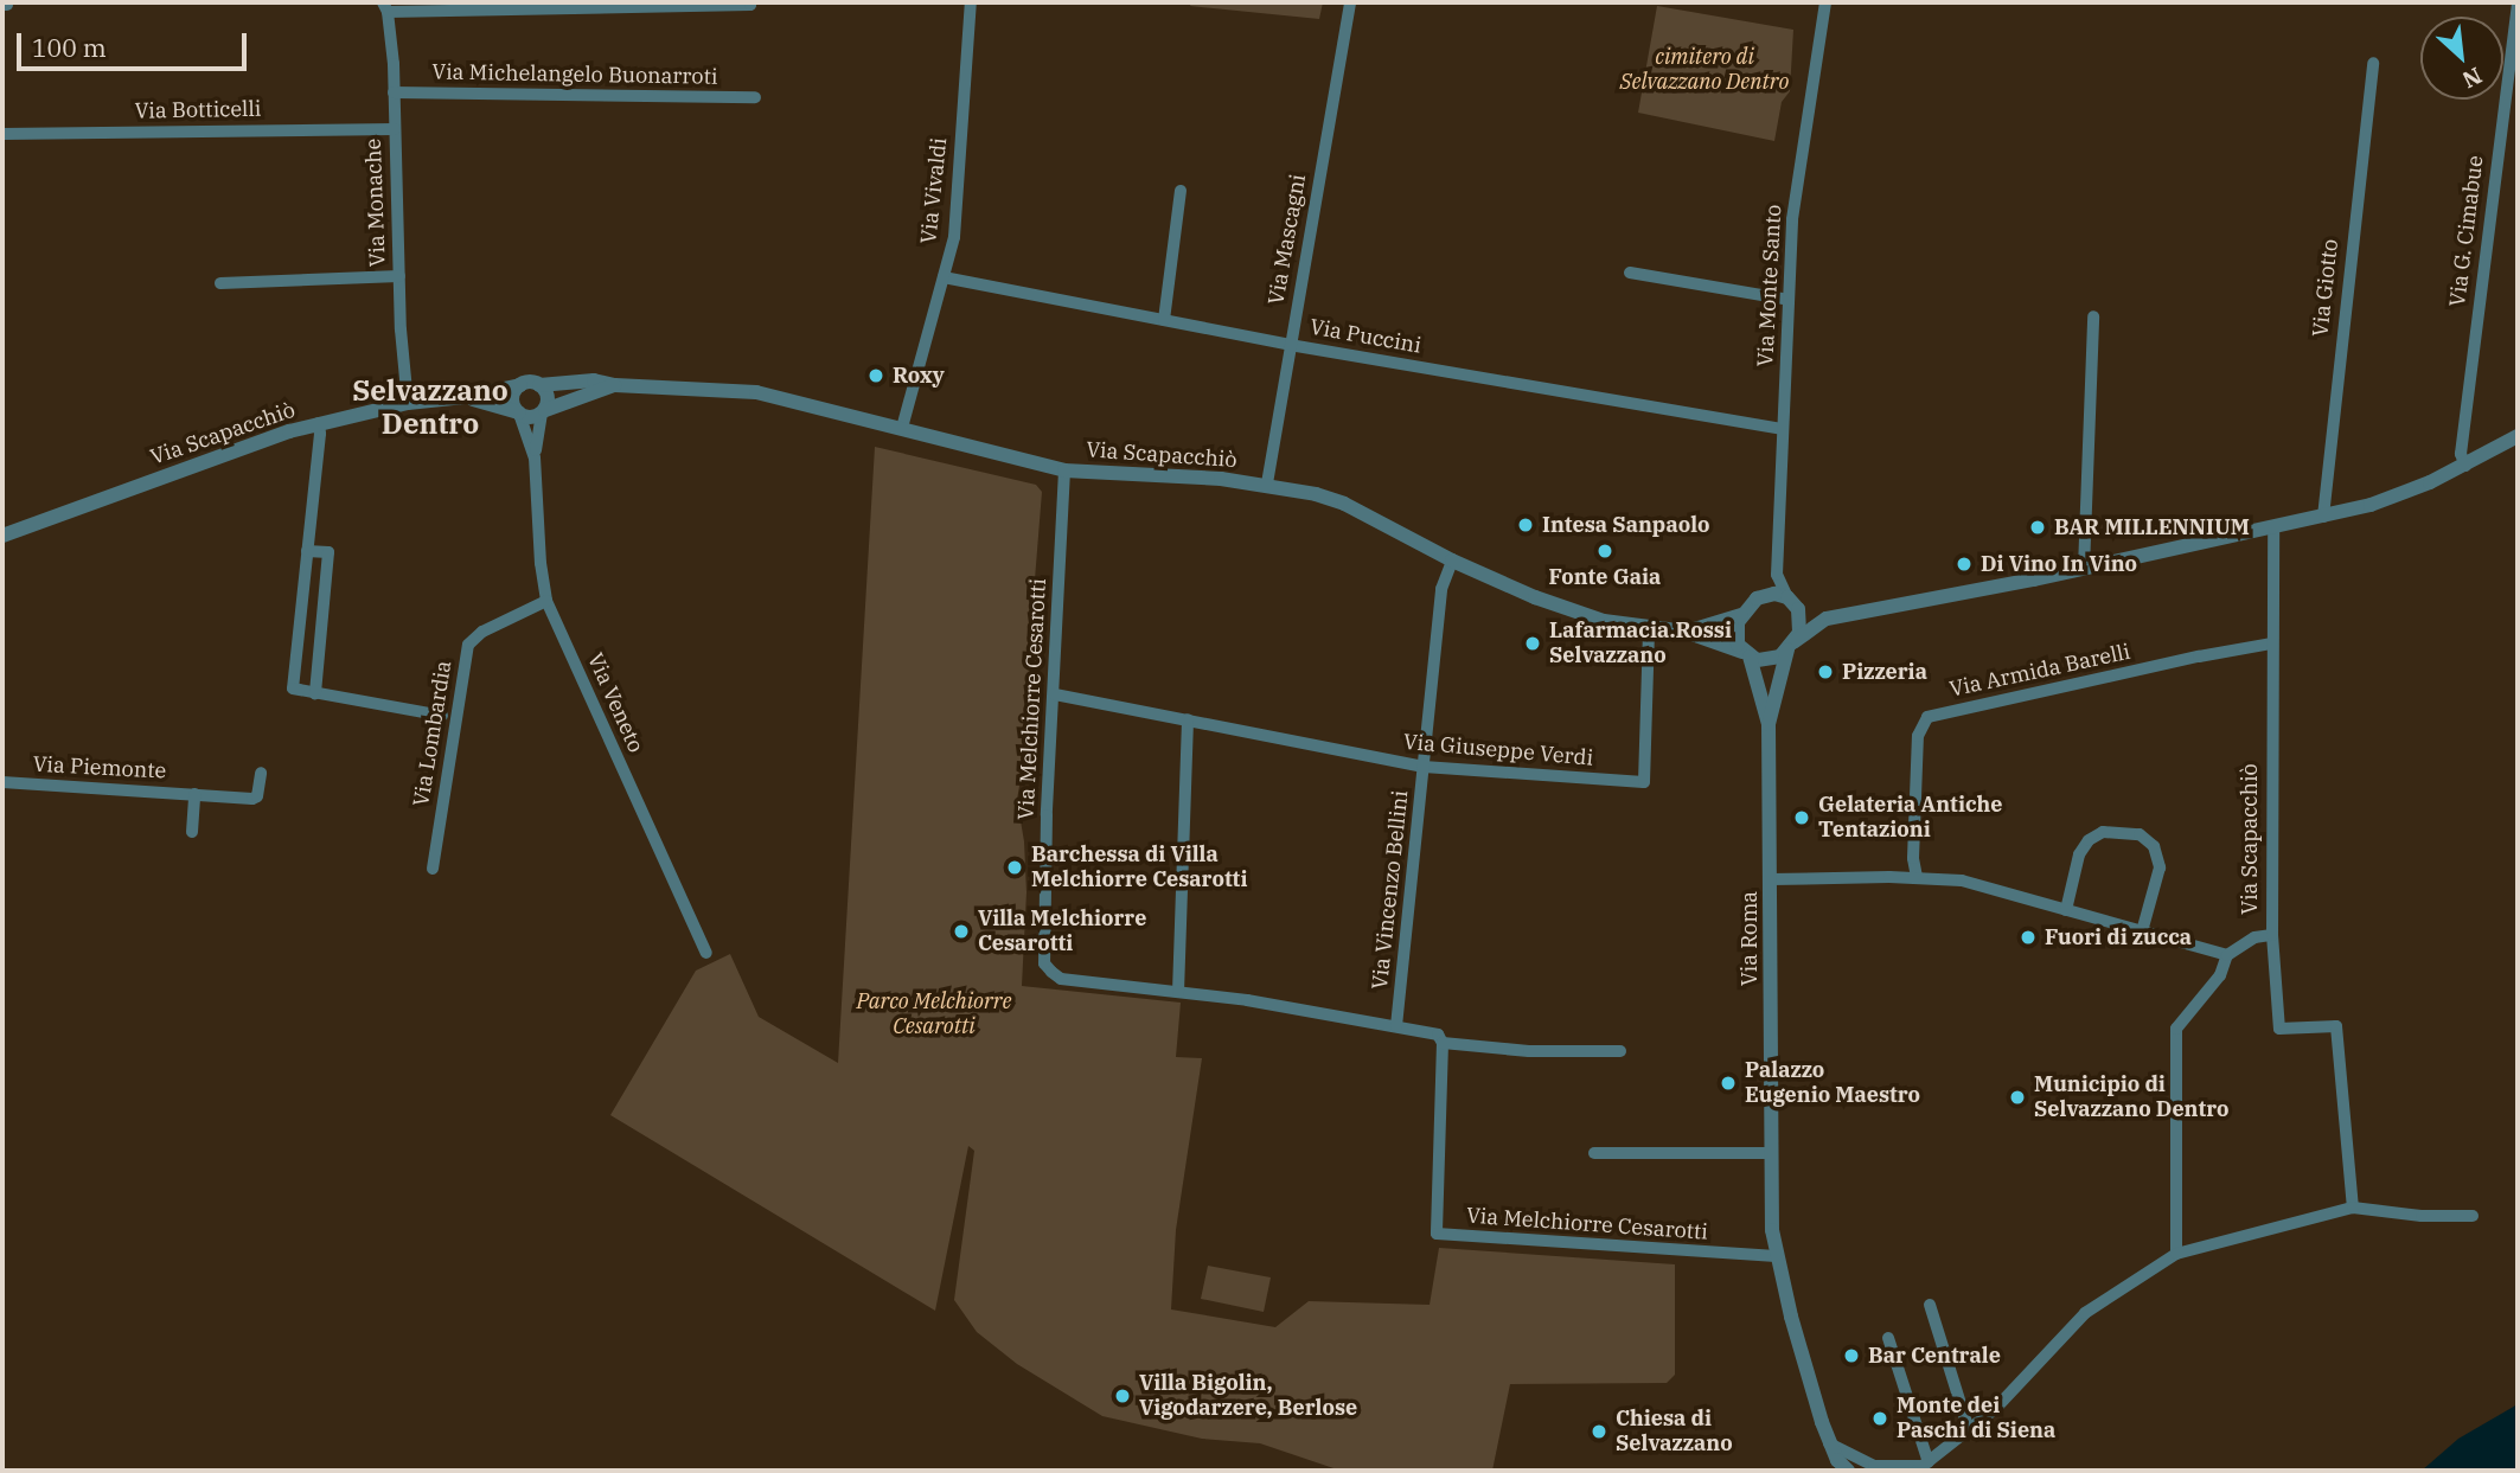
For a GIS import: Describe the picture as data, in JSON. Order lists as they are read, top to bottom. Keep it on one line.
{"streets":{"street":["Via Michelangelo Buonarroti","Via Botticelli","Via Vivaldi","Via Monache","Via G. Cimabue","Via Mascagni","Via Monte Santo","Via Giotto","Via Puccini","Via Scapacchiò","Via Armida Barelli","Via Melchiorre Cesarotti","Via Veneto","Via Lombardia","Via Giuseppe Verdi","Via Piemonte","Via Vincenzo Bellini","Via Roma"]},"crossings":[["Via Michelangelo Buonarroti","Via Monache"],["Via Botticelli","Via Monache"],["Via Vivaldi","Via Puccini"],["Via Vivaldi","Via Scapacchiò"],["Via Monache","Via Scapacchiò"],["Via Mascagni","Via Puccini"],["Via Mascagni","Via Scapacchiò"],["Via Monte Santo","Via Puccini"],["Via Monte Santo","Via Scapacchiò"],["Via Monte Santo","Via Roma"],["Via Scapacchiò","Via Armida Barelli"],["Via Scapacchiò","Via Melchiorre Cesarotti"],["Via Scapacchiò","Via Veneto"],["Via Scapacchiò","Via Giuseppe Verdi"],["Via Scapacchiò","Via Vincenzo Bellini"],["Via Scapacchiò","Via Roma"],["Via Melchiorre Cesarotti","Via Giuseppe Verdi"],["Via Melchiorre Cesarotti","Via Vincenzo Bellini"],["Via Melchiorre Cesarotti","Via Roma"],["Via Veneto","Via Lombardia"],["Via Giuseppe Verdi","Via Vincenzo Bellini"]],"districts":["Selvazzano Dentro"],"parks":["cimitero di Selvazzano Dentro","Parco Melchiorre Cesarotti"],"places":["Roxy","Intesa Sanpaolo","BAR MILLENNIUM","Fonte Gaia","Di Vino In Vino","Lafarmacia.Rossi Selvazzano","Pizzeria","Gelateria Antiche Tentazioni","Barchessa di Villa Melchiorre Cesarotti","Villa Melchiorre Cesarotti","Fuori di zucca","Palazzo Eugenio Maestro","Municipio di Selvazzano Dentro","Bar Centrale","Villa Bigolin, Vigodarzere, Berlose","Monte dei Paschi di Siena","Chiesa di Selvazzano"],"scale_bar":"100 m","north":"bottom right"}
